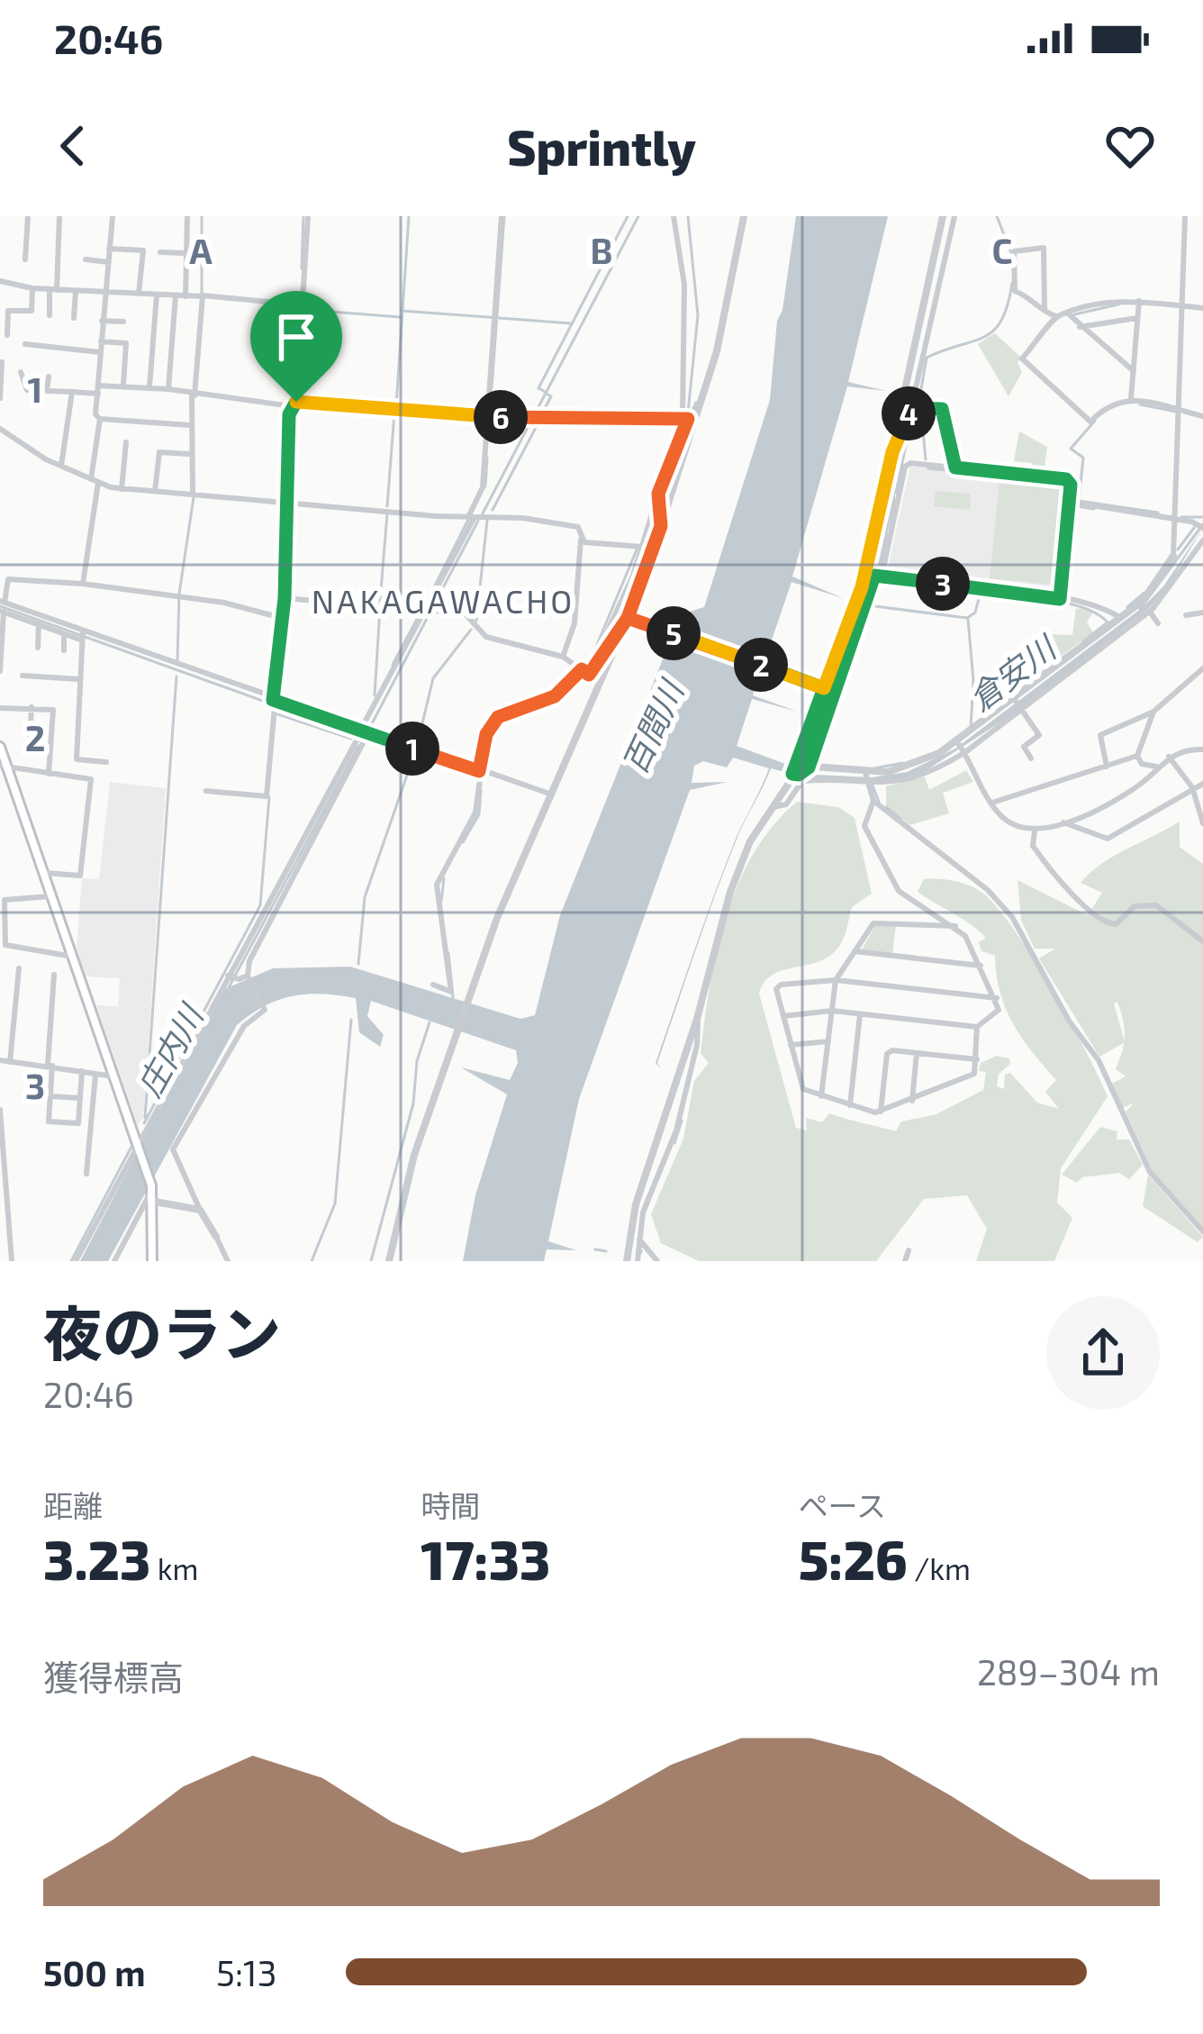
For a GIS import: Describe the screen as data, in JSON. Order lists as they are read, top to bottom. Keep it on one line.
{"districts":["NAKAGAWACHO"],"water":["倉安川","百間川","庄内川"],"page":{"status":"20:46","header":"Sprintly","pins":["4","6","3","5","2","1"],"heading":["夜のラン","20:46"],"stats":[["距離","3.23 km"],["時間","17:33"],["ペース","5:26 /km"]],"chart":["獲得標高","289–304 m"],"list":[{"name":"500 m","note":"5:13"}]},"grid":{"columns":["A","B","C"],"rows":["1","2","3"]}}
